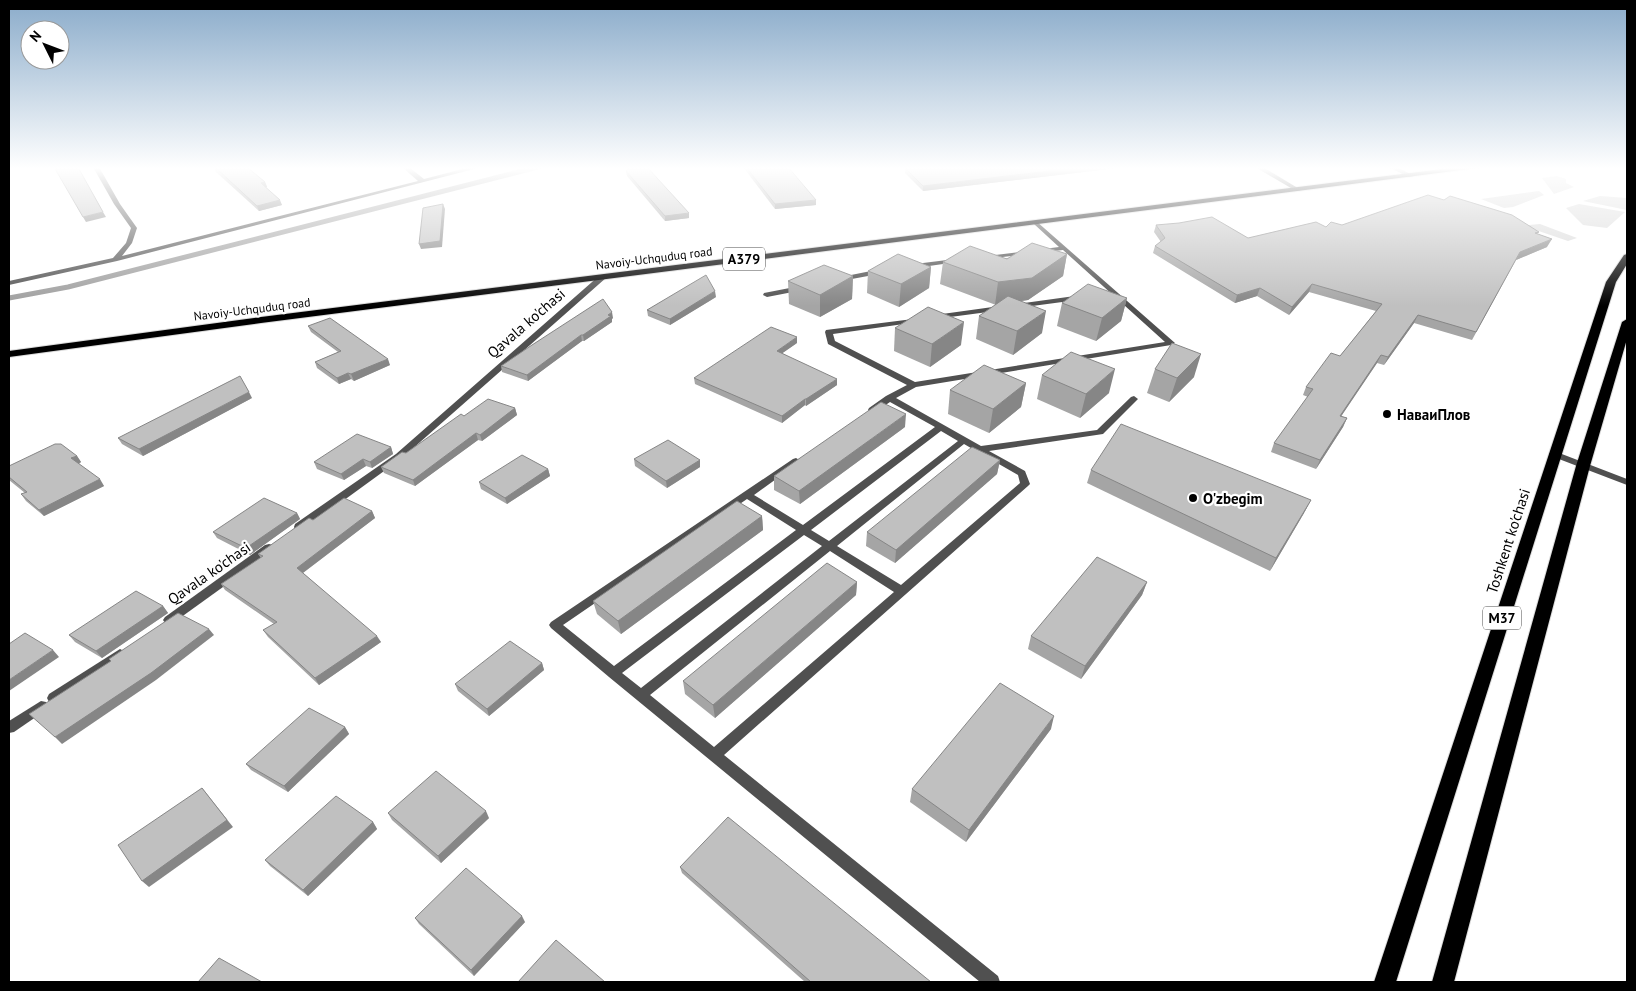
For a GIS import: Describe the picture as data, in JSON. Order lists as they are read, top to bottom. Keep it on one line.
{"streets":{"highway":["Navoiy-Uchquduq road","A379","Toshkent ko'chasi","M37"],"street":["Qavala ko'chasi"]},"crossings":[["Navoiy-Uchquduq road","Qavala ko'chasi"]],"places":["НаваиПлов","O'zbegim"],"north":"top left"}
